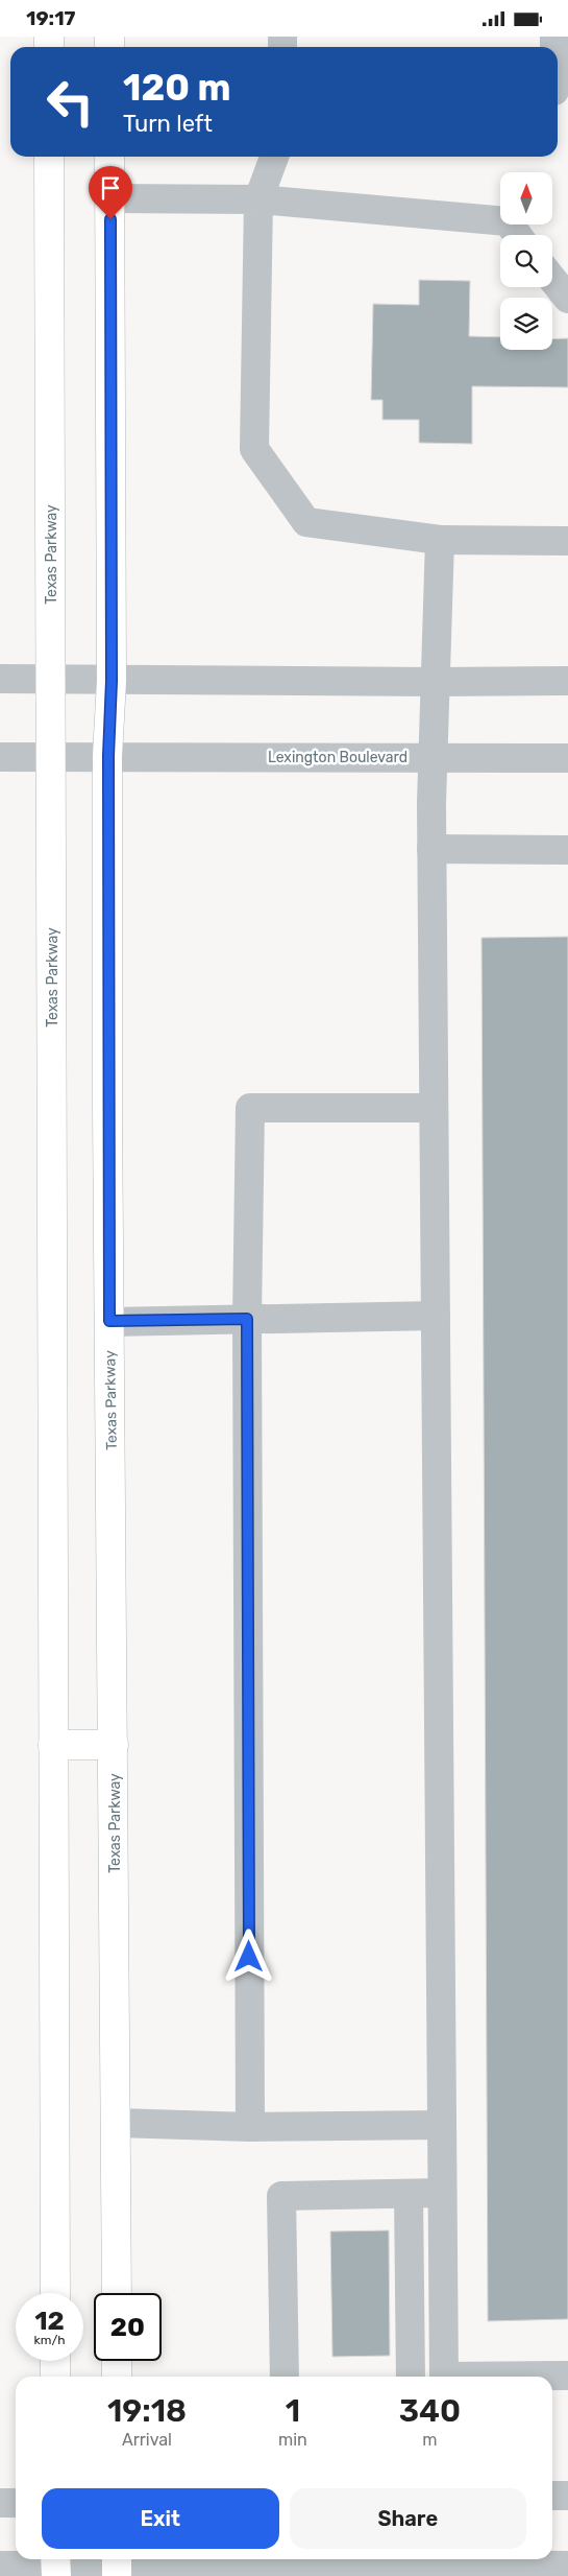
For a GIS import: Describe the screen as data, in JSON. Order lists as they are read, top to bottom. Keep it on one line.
{"streets":{"main road":["Texas Parkway"],"street":["Lexington Boulevard"]},"crossings":[["Texas Parkway","Lexington Boulevard"]],"north":"top","page":{"status":"19:17","turn":["120 m","Turn left"],"speed":"12 km/h","limit":"20","eta":["19:18","Arrival","1","min","340","m"],"buttons":["Exit","Share"]}}
